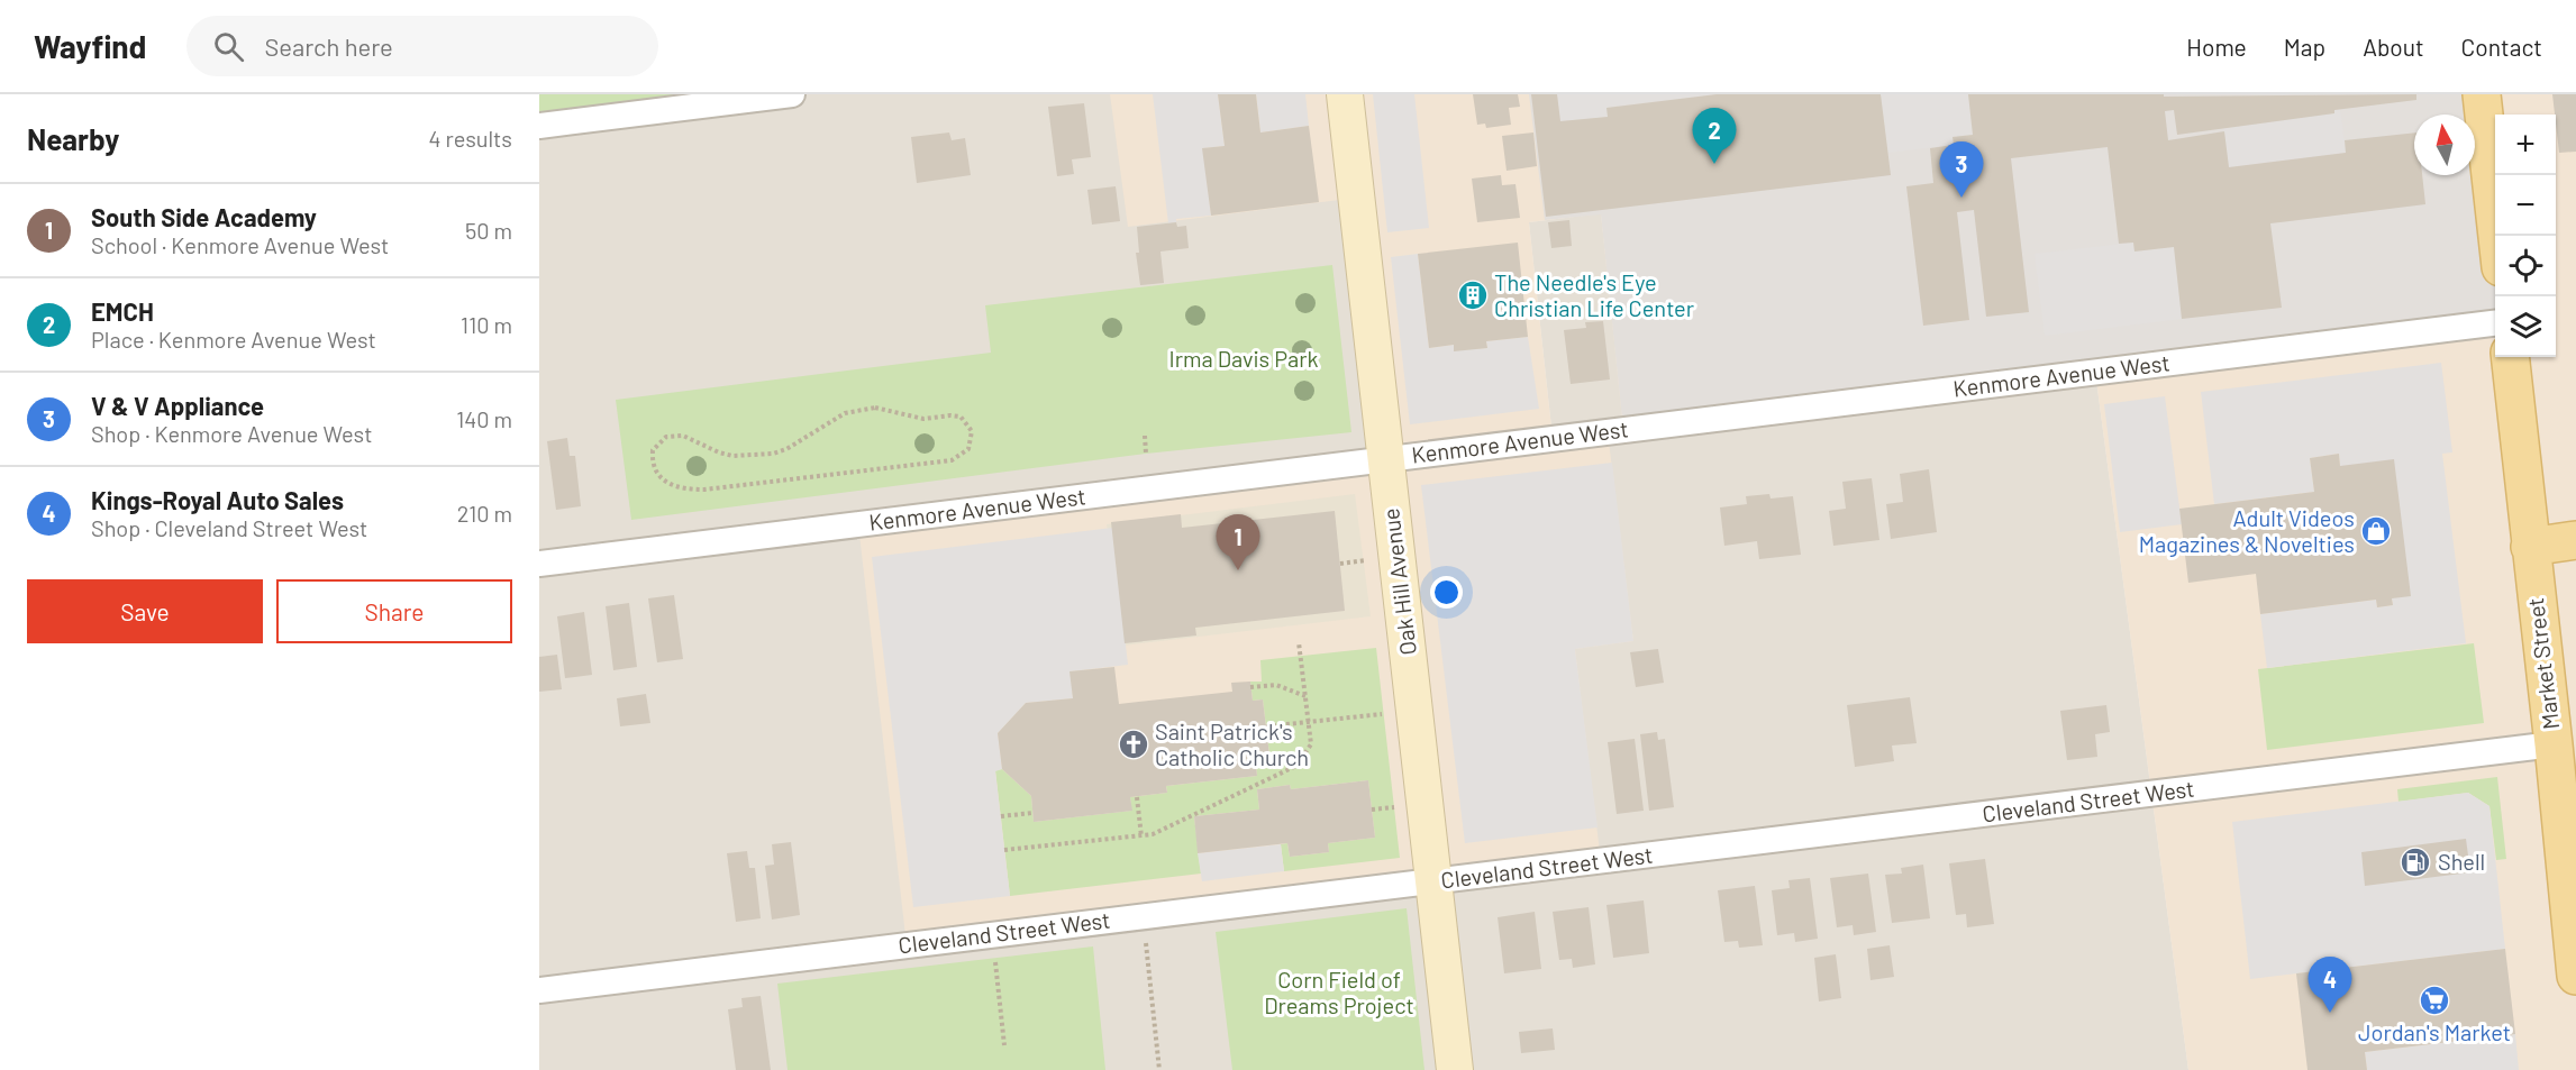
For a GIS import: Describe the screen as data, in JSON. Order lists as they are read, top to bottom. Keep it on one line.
{"streets":{"main road":["Market Street"],"street":["Kenmore Avenue West","Oak Hill Avenue","Cleveland Street West"]},"crossings":[["Kenmore Avenue West","Oak Hill Avenue"],["Oak Hill Avenue","Cleveland Street West"],["Market Street","Cleveland Street West"]],"parks":["Irma Davis Park","Corn Field of Dreams Project"],"places":{"building":["The Needle's Eye Christian Life Center"],"shop":["Adult Videos Magazines & Novelties"],"church":["Saint Patrick's Catholic Church"],"fuel station":["Shell"],"supermarket":["Jordan's Market"]},"north":"top","page":{"header":"Wayfind","search":"Search here","nav":["Home","Map","About","Contact"],"heading":["Nearby","4 results"],"pins":["2","3","1","4"],"map_buttons":["+","−"],"list":[{"mark":"1","name":"South Side Academy","note":"School · Kenmore Avenue West","value":"50 m"},{"mark":"2","name":"EMCH","note":"Place · Kenmore Avenue West","value":"110 m"},{"mark":"3","name":"V & V Appliance","note":"Shop · Kenmore Avenue West","value":"140 m"},{"mark":"4","name":"Kings-Royal Auto Sales","note":"Shop · Cleveland Street West","value":"210 m"}],"buttons":["Save","Share"]}}
